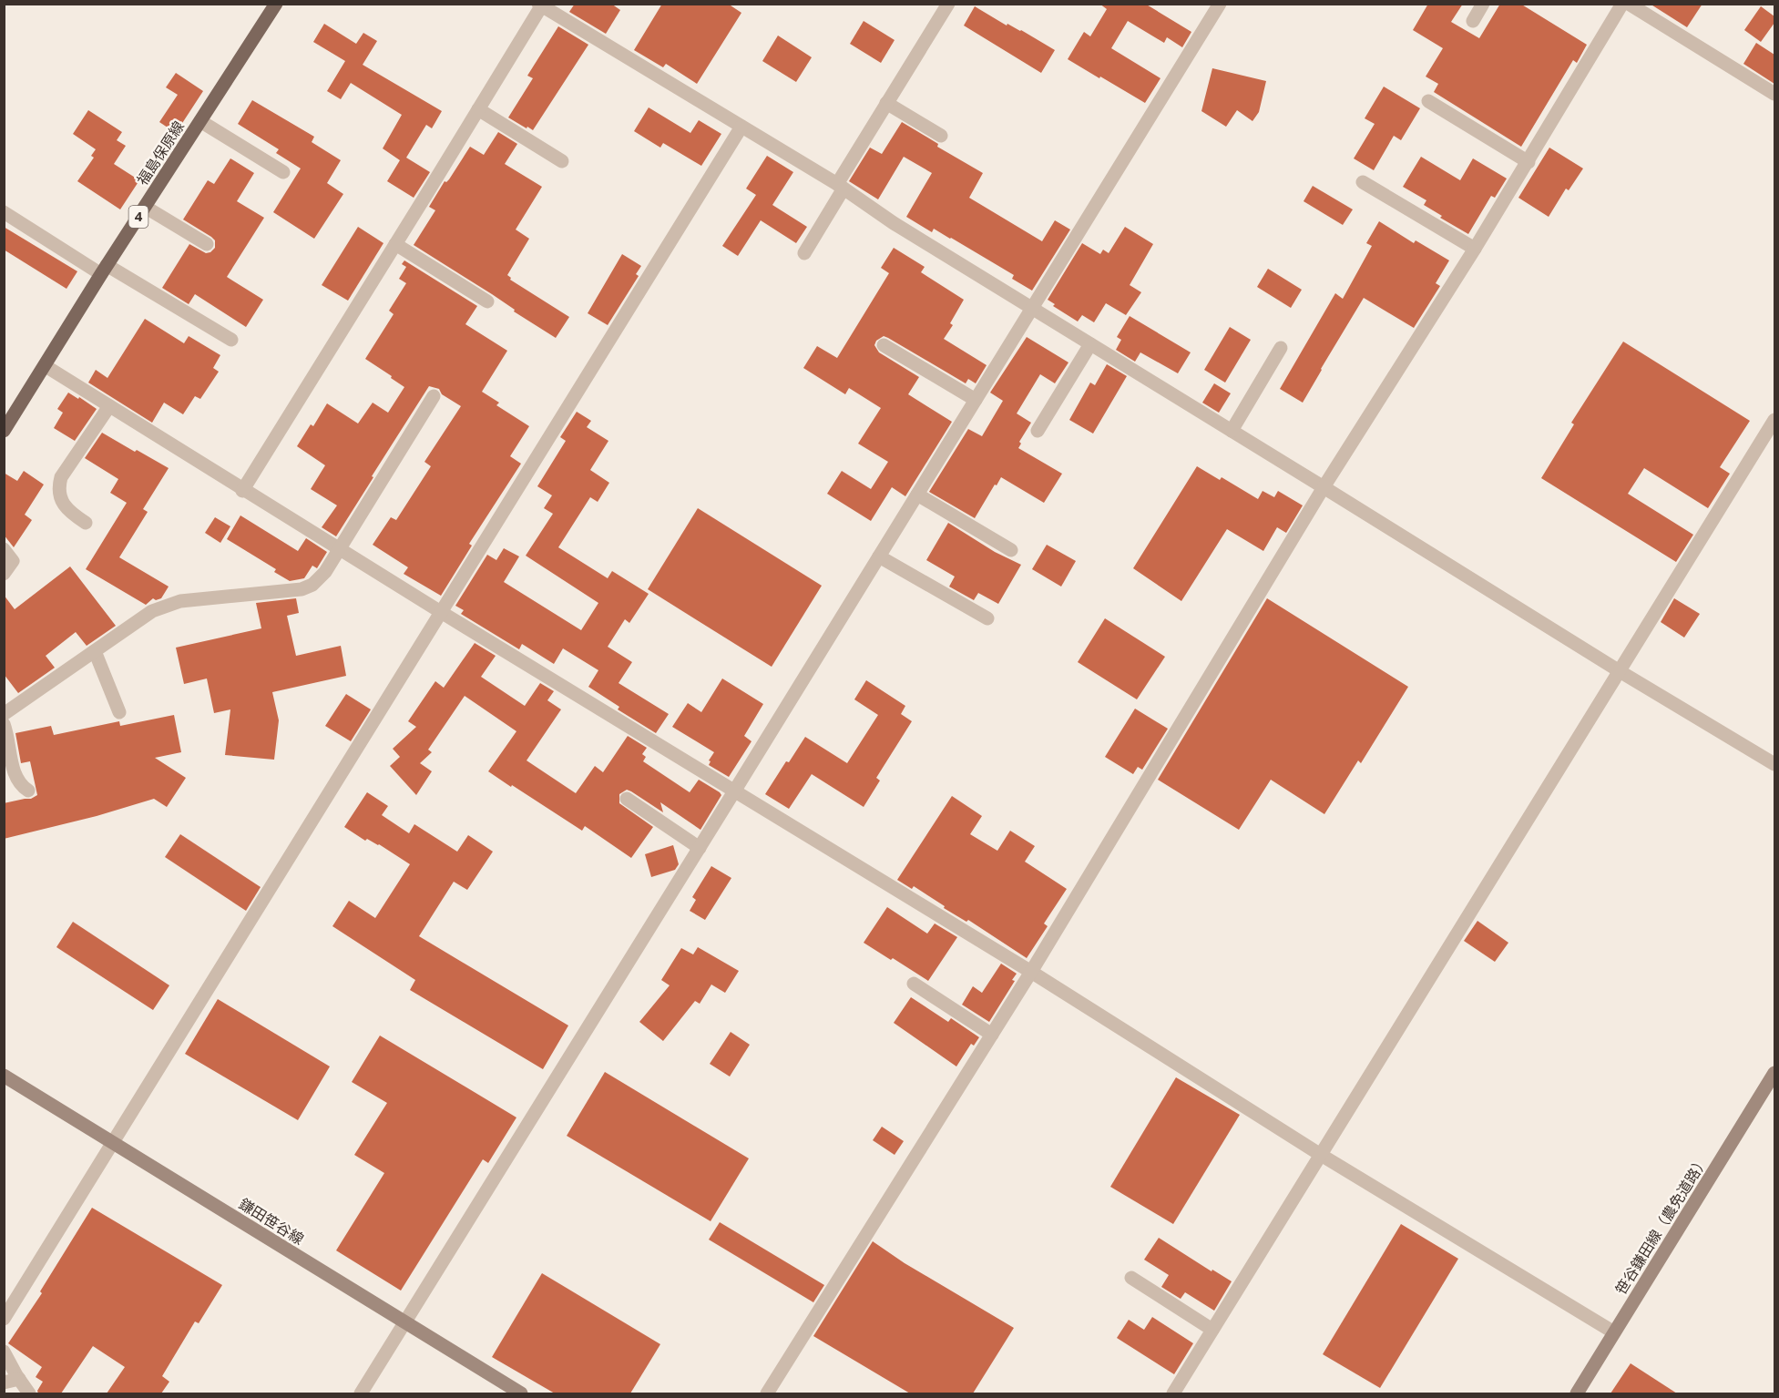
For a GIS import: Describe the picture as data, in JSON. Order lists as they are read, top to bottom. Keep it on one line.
{"streets":{"main road":["福島保原線","4"],"street":["鎌田笹谷線","笹谷鎌田線（農免道路）"]}}
